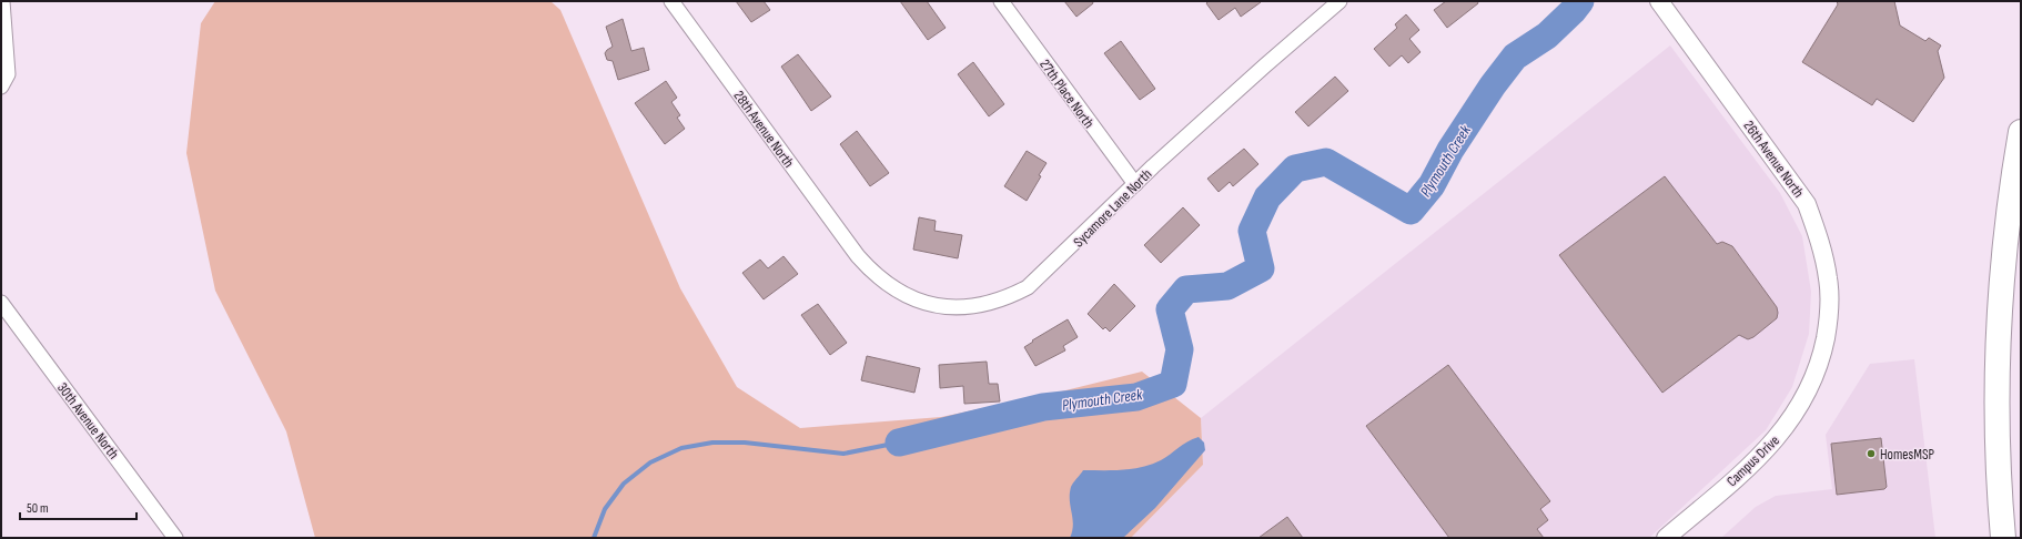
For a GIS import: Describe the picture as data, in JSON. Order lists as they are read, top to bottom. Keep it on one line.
{"streets":{"street":["27th Place North","28th Avenue North","26th Avenue North","Sycamore Lane North","30th Avenue North","Campus Drive"]},"crossings":[["27th Place North","Sycamore Lane North"],["28th Avenue North","Sycamore Lane North"],["26th Avenue North","Campus Drive"]],"water":["Plymouth Creek"],"places":["HomesMSP"],"scale_bar":"50 m"}
